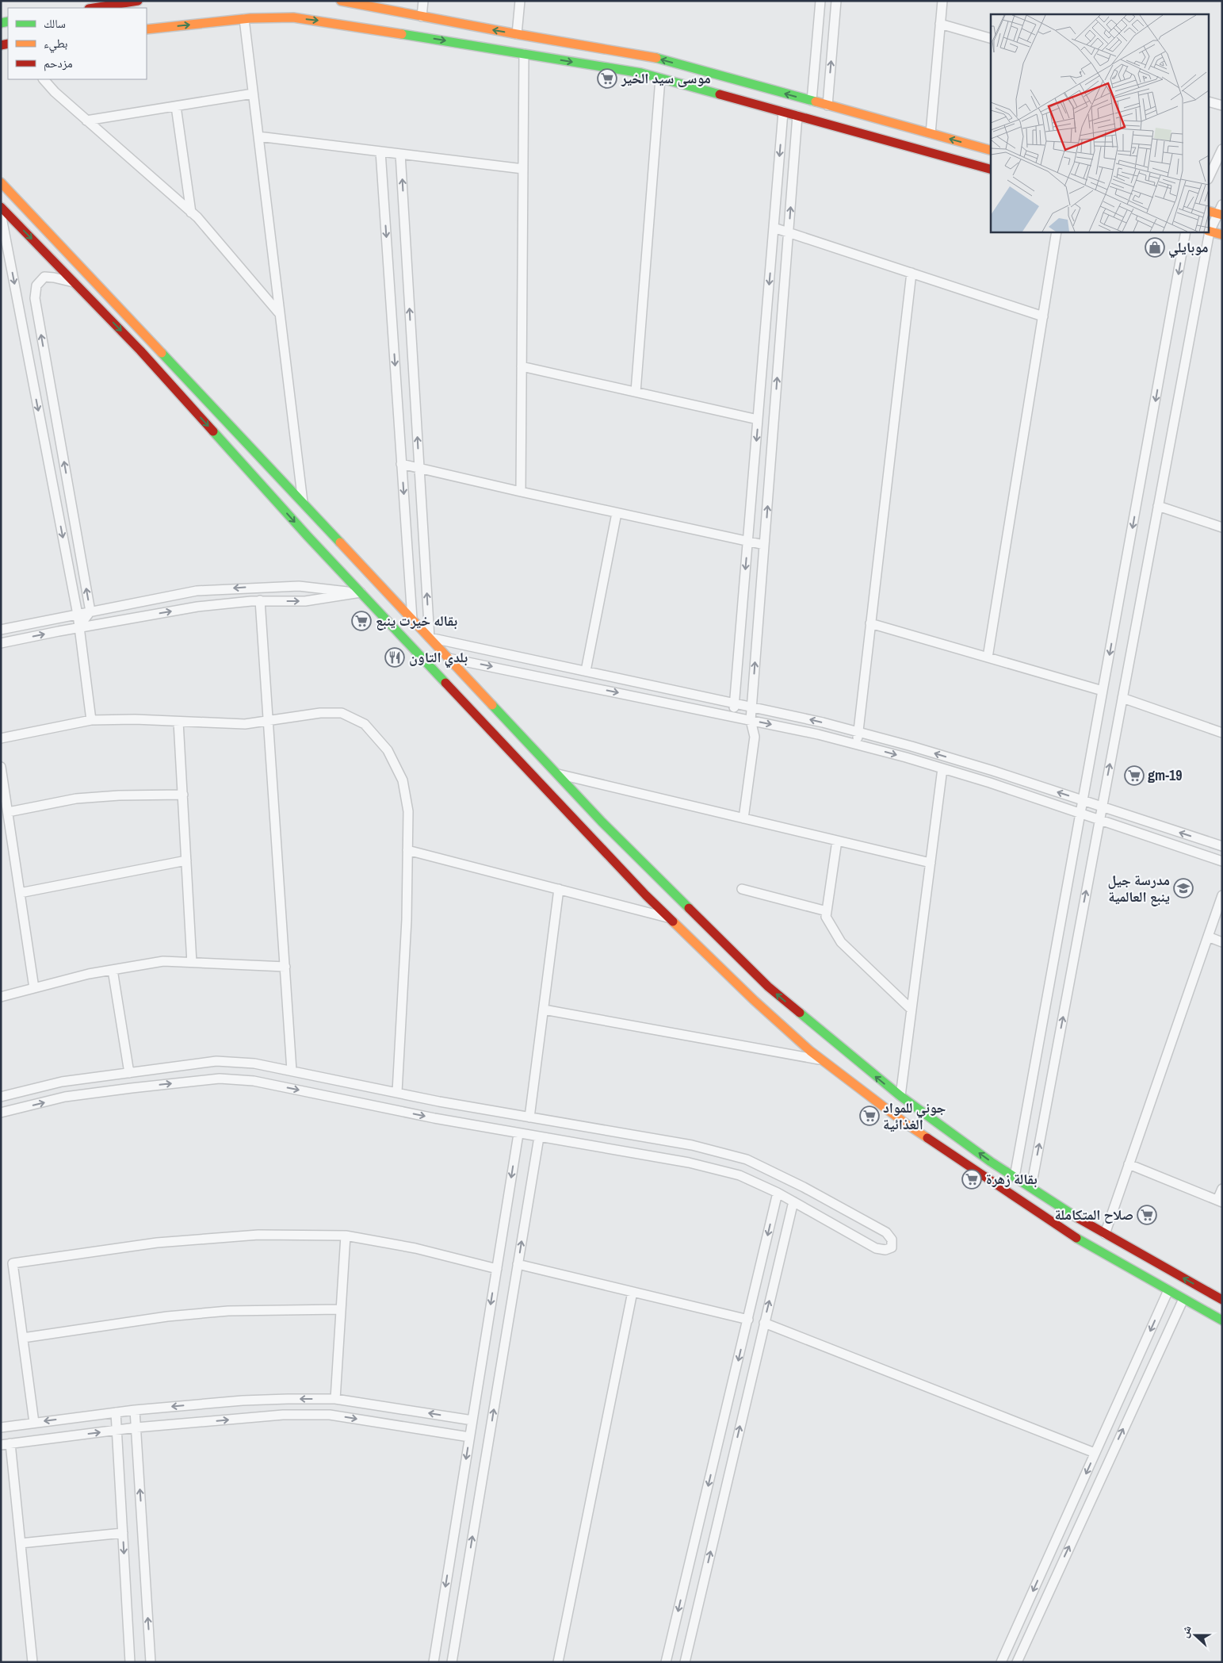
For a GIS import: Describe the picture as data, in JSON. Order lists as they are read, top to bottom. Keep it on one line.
{"places":{"supermarket":["موسى سيد الخير","بقاله خيرت ينبع","gm-19","جوني للمواد الغذائية","بقالة زهرة","صلاح المتكاملة"],"shop":["موبايلي"],"restaurant":["بلدي التاون"],"school or university":["مدرسة جيل ينبع العالمية"]},"legend":["سالك","بطيء","مزدحم"],"north":"left"}
